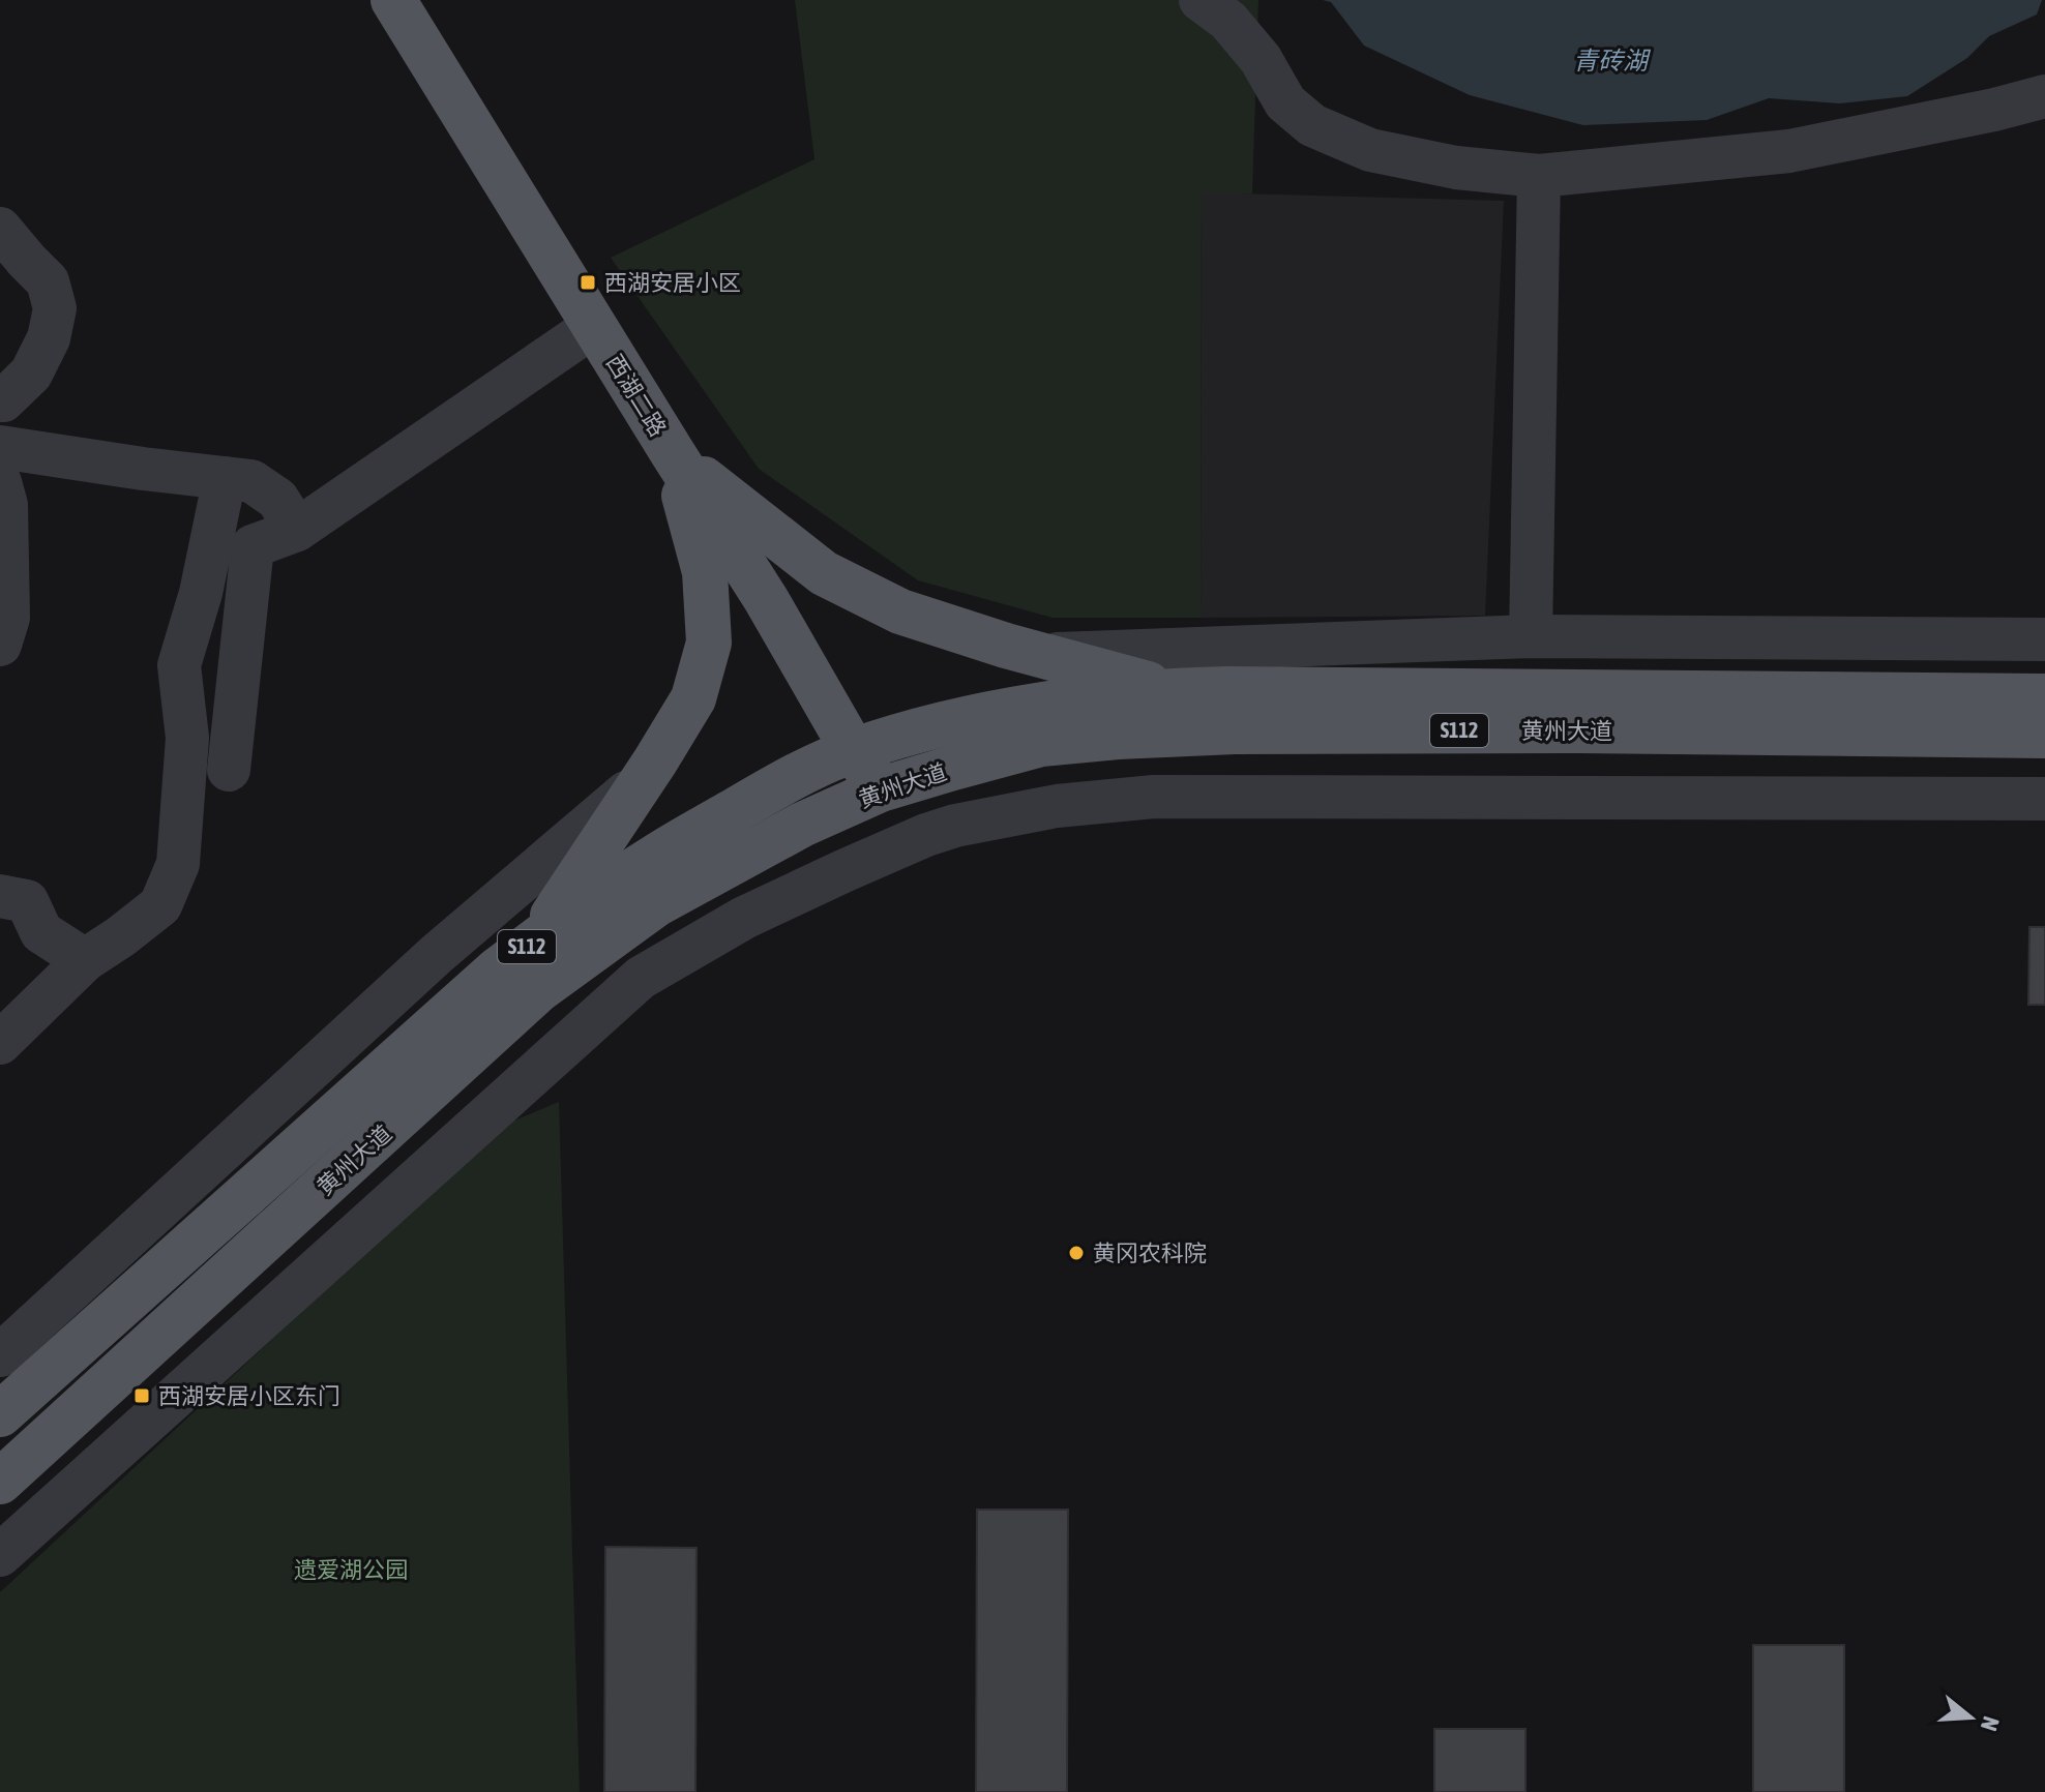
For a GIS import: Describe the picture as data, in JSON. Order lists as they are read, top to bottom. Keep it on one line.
{"streets":{"main road":["西湖二路","S112","黄州大道"]},"crossings":[["西湖二路","黄州大道"]],"water":["青砖湖"],"parks":["遗爱湖公园"],"places":{"transit":["西湖安居小区","西湖安居小区东门"],"other":["黄冈农科院"]},"north":"right"}
